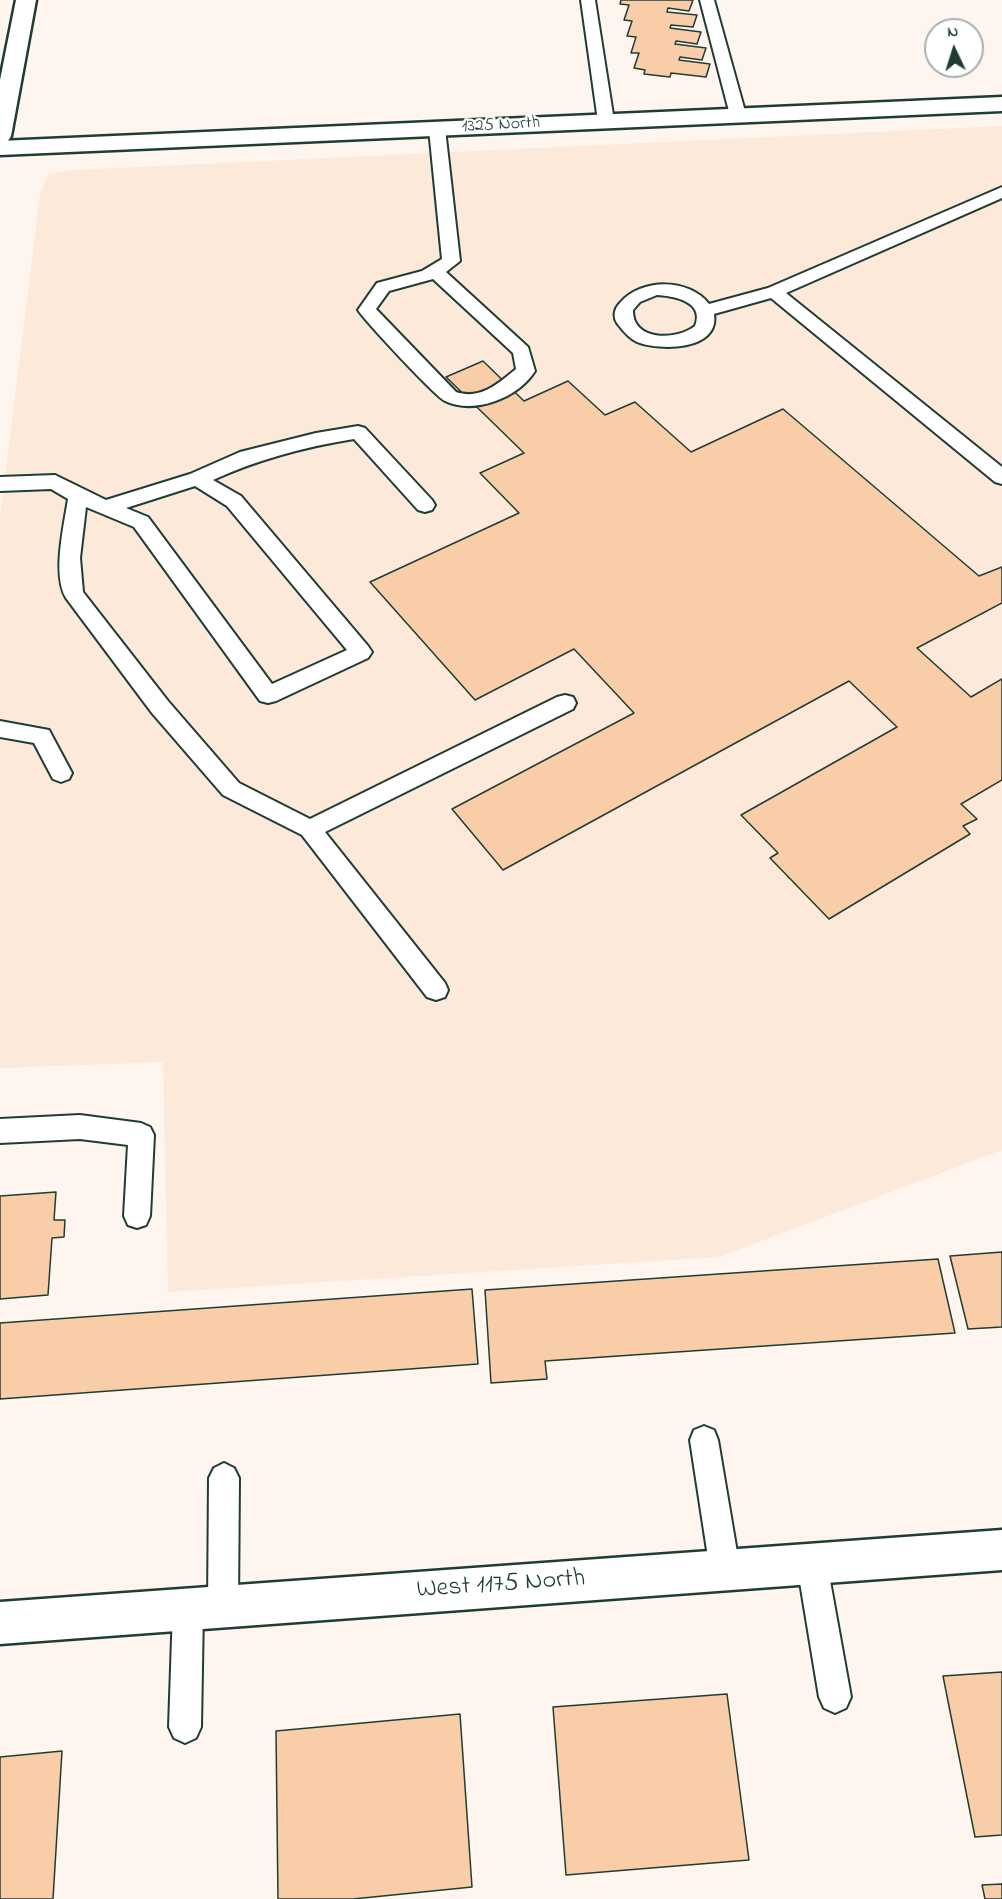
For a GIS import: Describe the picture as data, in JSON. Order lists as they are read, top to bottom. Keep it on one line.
{"streets":{"street":["1325 North","West 1175 North"]},"north":"top"}
